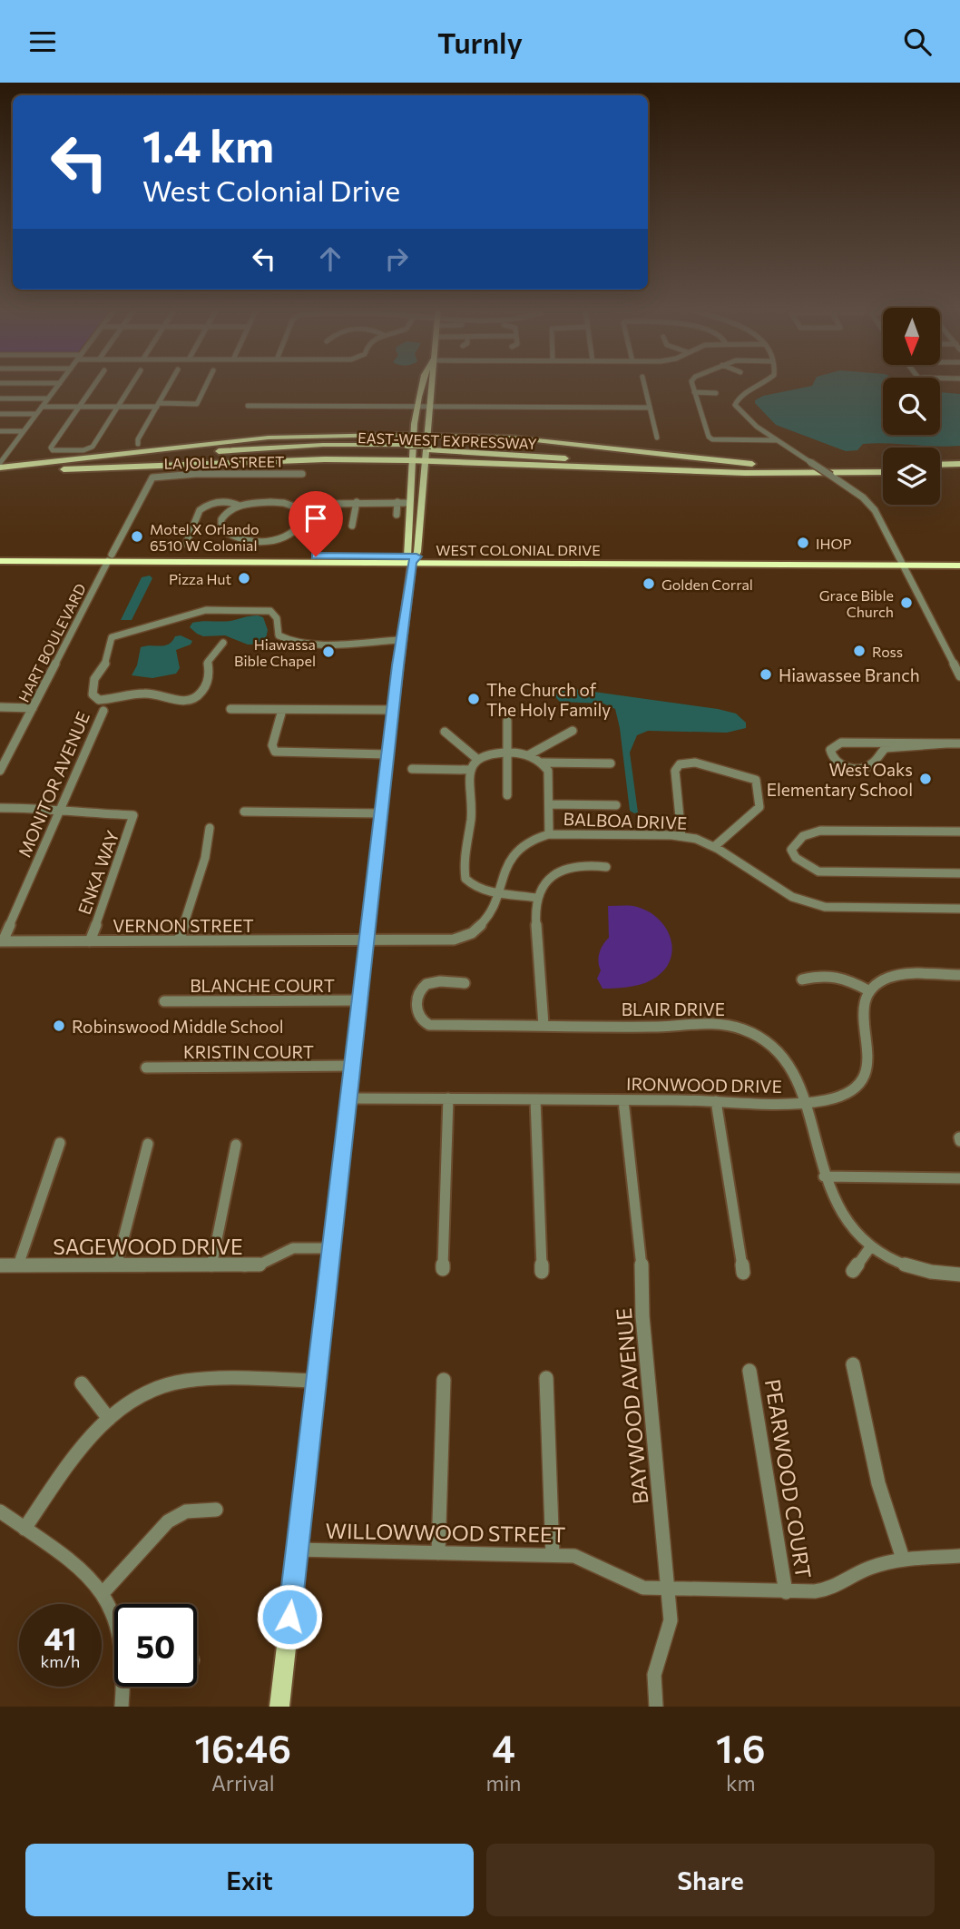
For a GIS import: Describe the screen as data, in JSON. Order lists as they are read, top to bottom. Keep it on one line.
{"streets":{"highway":["EAST-WEST EXPRESSWAY","WEST COLONIAL DRIVE"],"street":["LA JOLLA STREET","HART BOULEVARD","MONITOR AVENUE","BALBOA DRIVE","ENKA WAY","VERNON STREET","BLANCHE COURT","BLAIR DRIVE","KRISTIN COURT","IRONWOOD DRIVE","SAGEWOOD DRIVE","BAYWOOD AVENUE","PEARWOOD COURT","WILLOWWOOD STREET"]},"crossings":[["LA JOLLA STREET","HART BOULEVARD"],["WEST COLONIAL DRIVE","HART BOULEVARD"],["MONITOR AVENUE","ENKA WAY"],["MONITOR AVENUE","VERNON STREET"],["BALBOA DRIVE","VERNON STREET"],["ENKA WAY","VERNON STREET"],["BLAIR DRIVE","IRONWOOD DRIVE"],["IRONWOOD DRIVE","BAYWOOD AVENUE"],["BAYWOOD AVENUE","WILLOWWOOD STREET"],["PEARWOOD COURT","WILLOWWOOD STREET"]],"places":["Motel X Orlando 6510 W Colonial","IHOP","Pizza Hut","Golden Corral","Grace Bible Church","Ross","Hiawassa Bible Chapel","Hiawassee Branch","The Church of The Holy Family","West Oaks Elementary School","Robinswood Middle School"],"north":"bottom","page":{"header":"Turnly","turn":["1.4 km","West Colonial Drive"],"speed":"41 km/h","limit":"50","eta":["16:46","Arrival","4","min","1.6","km"],"buttons":["Exit","Share"]}}
